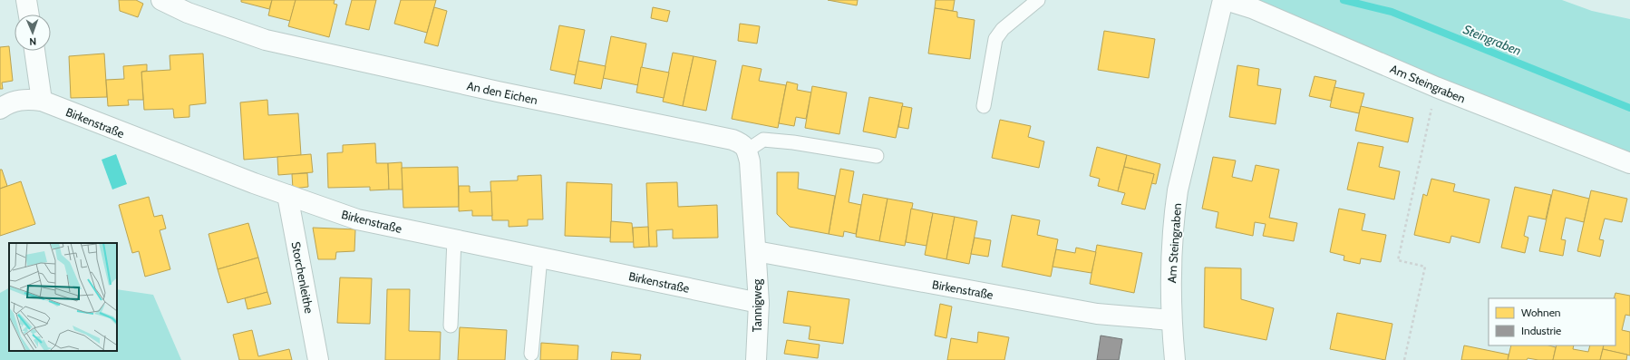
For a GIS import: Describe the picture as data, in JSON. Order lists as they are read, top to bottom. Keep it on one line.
{"streets":{"street":["Am Steingraben","An den Eichen","Birkenstraße","Storchenleithe","Tannigweg"]},"crossings":[["Am Steingraben","Birkenstraße"],["Birkenstraße","Storchenleithe"],["Birkenstraße","Tannigweg"]],"water":["Steingraben"],"legend":["Wohnen","Industrie"],"north":"bottom"}
